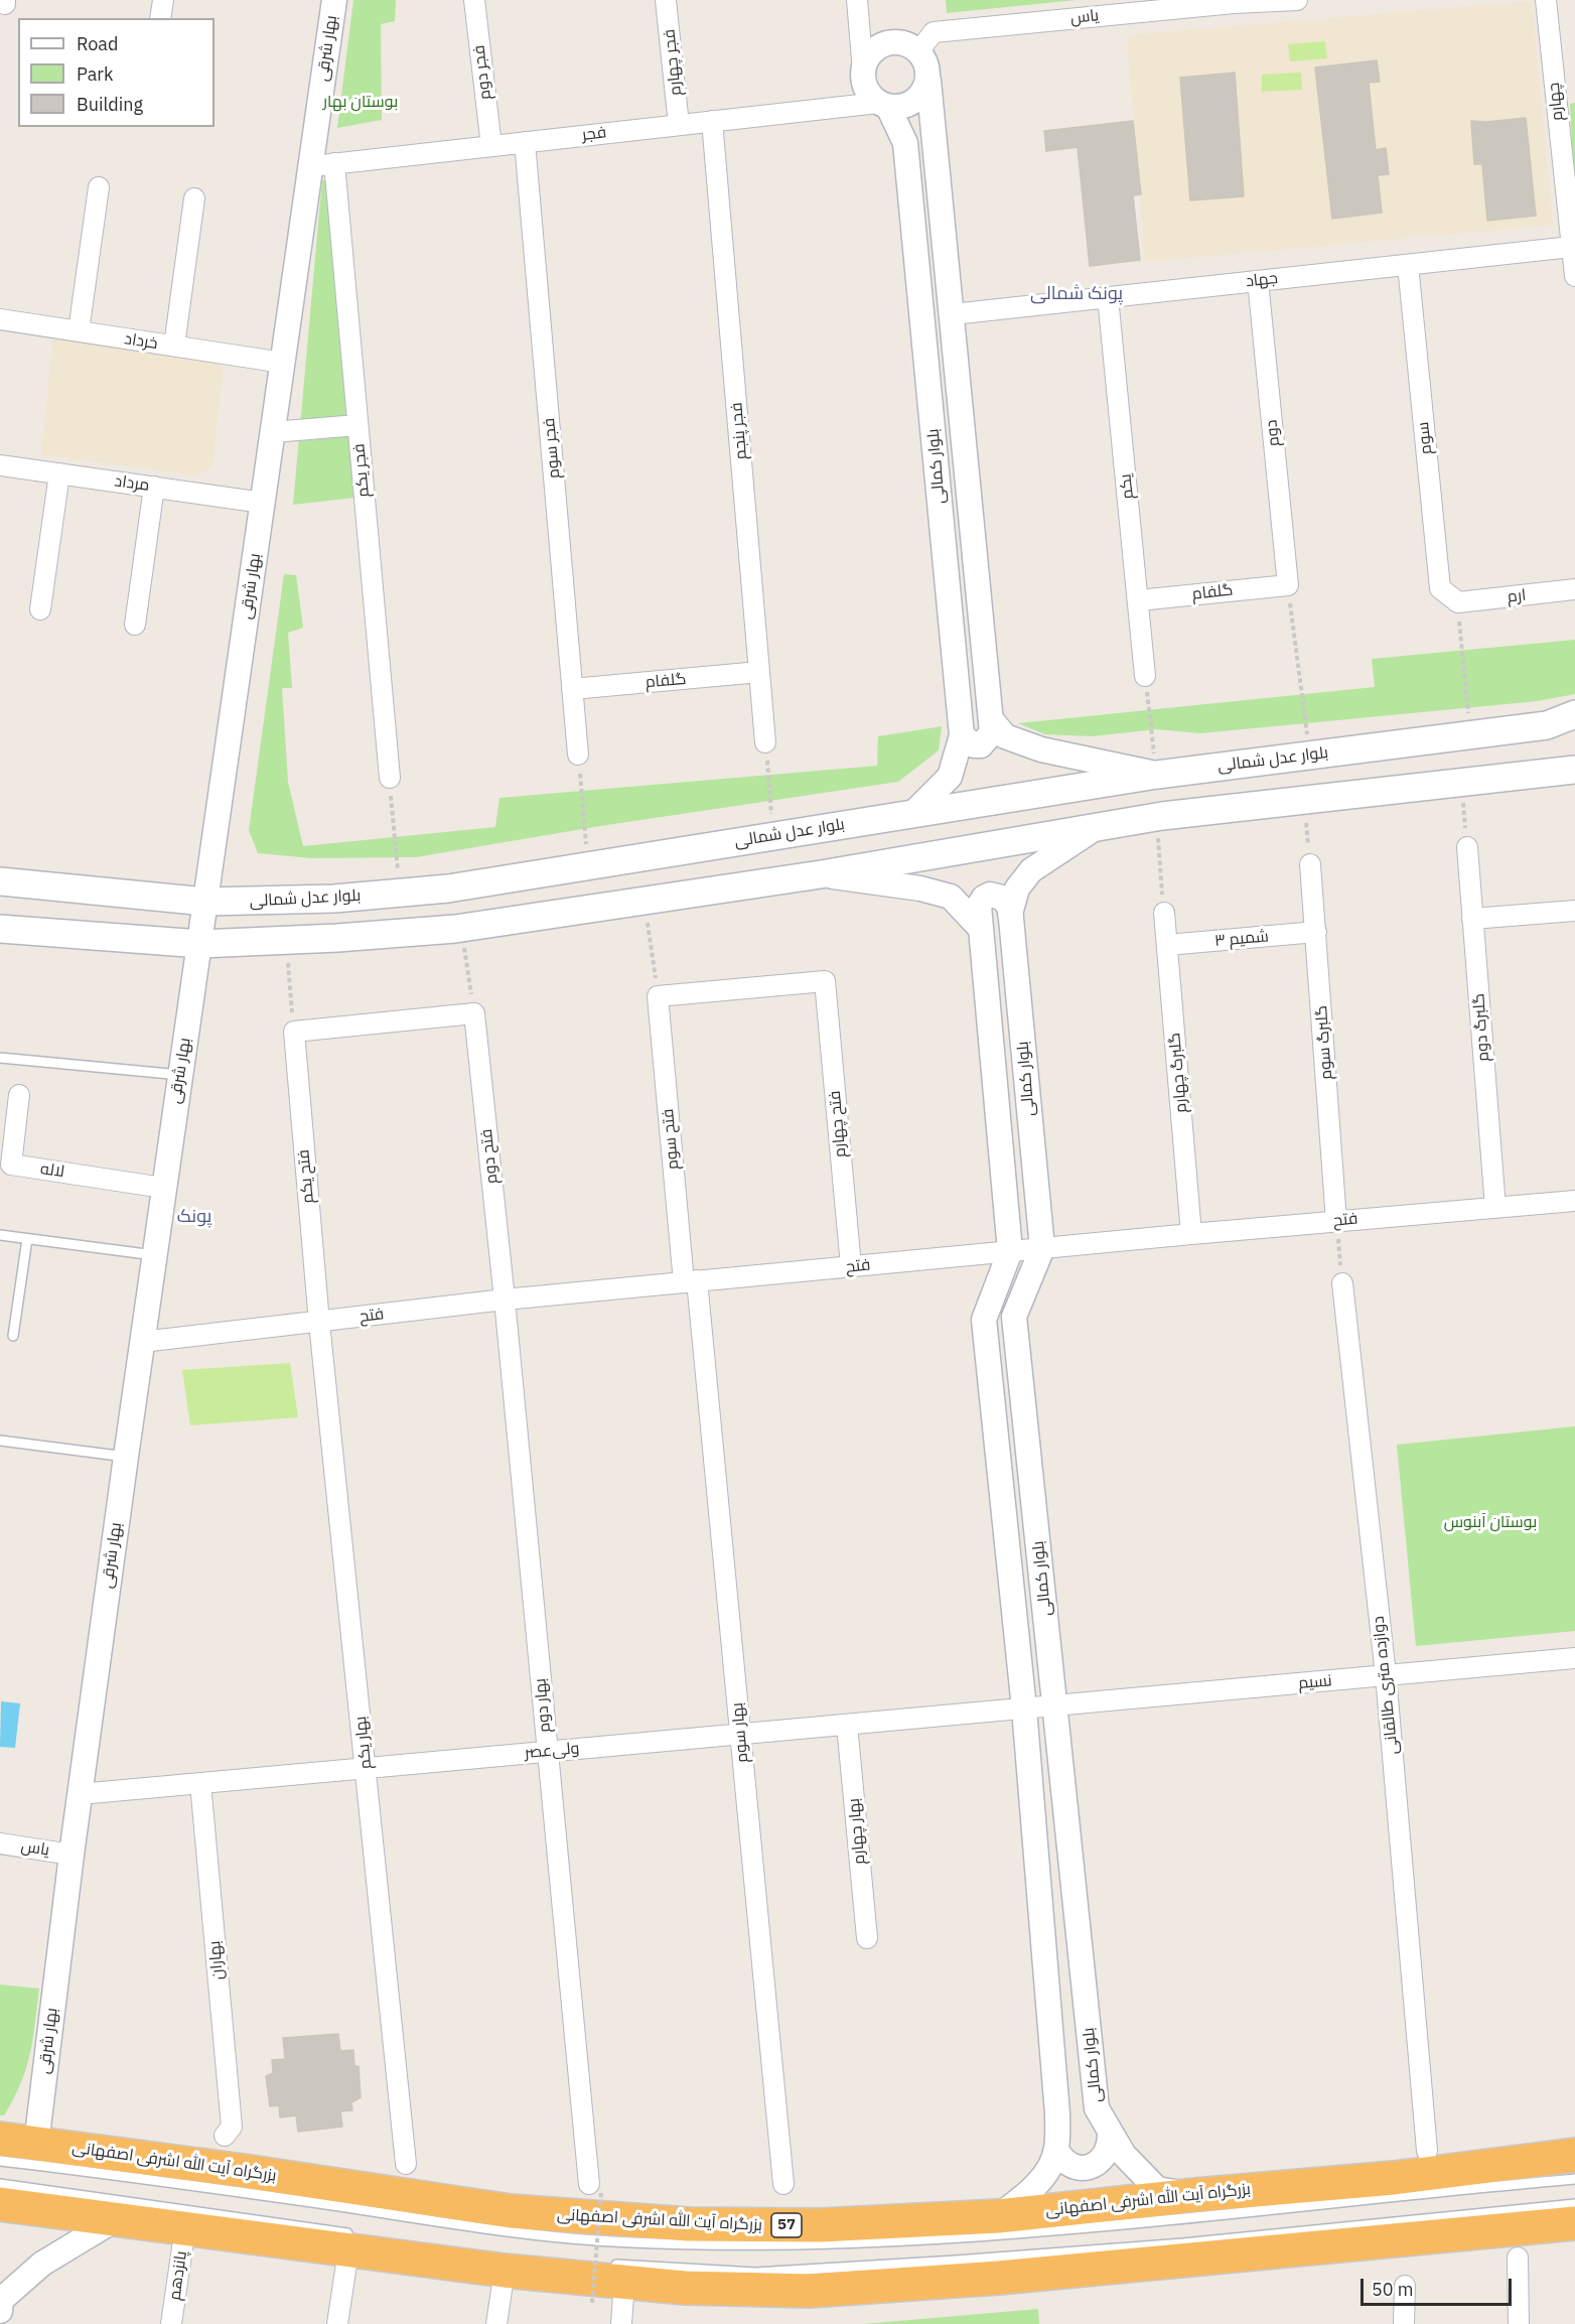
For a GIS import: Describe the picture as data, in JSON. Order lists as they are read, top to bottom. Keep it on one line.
{"streets":{"highway":["بزرگراه آیت الله اشرفی اصفهانی","57"],"main road":["بلوار عدل شمالی"],"street":["یاس","بهار شرقی","فجر چهارم","فجر دوم","چهارم","فجر","جهاد","خرداد","فجر پنجم","دوم","سوم","فجر سوم","بلوار کمالی","فجر یکم","مرداد","یکم","گلفام","ارم","شمیم ۳","گلبرگ دوم","گلبرگ سوم","گلبرگ چهارم","فتح چهارم","فتح سوم","فتح دوم","لاله","فتح یکم","فتح","نسیم","دوازده متری طالقانی","بهار دوم","بهار سوم","بهار یکم","ولی‌عصر","بهار چهارم","بهاران","پانزدهم"]},"crossings":[["یاس","بهار شرقی"],["یاس","فجر"],["یاس","بلوار کمالی"],["بهار شرقی","فجر"],["بهار شرقی","خرداد"],["بهار شرقی","مرداد"],["بهار شرقی","بلوار عدل شمالی"],["بهار شرقی","لاله"],["بهار شرقی","فتح"],["بهار شرقی","ولی‌عصر"],["بهار شرقی","بزرگراه آیت الله اشرفی اصفهانی"],["فجر چهارم","فجر"],["فجر دوم","فجر"],["چهارم","جهاد"],["فجر","فجر پنجم"],["فجر","فجر سوم"],["فجر","بلوار کمالی"],["فجر","فجر یکم"],["جهاد","دوم"],["جهاد","سوم"],["جهاد","بلوار کمالی"],["جهاد","یکم"],["فجر پنجم","گلفام"],["دوم","گلفام"],["سوم","ارم"],["فجر سوم","گلفام"],["بلوار کمالی","بلوار عدل شمالی"],["بلوار کمالی","فتح"],["بلوار کمالی","نسیم"],["بلوار کمالی","ولی‌عصر"],["بلوار کمالی","بزرگراه آیت الله اشرفی اصفهانی"],["یکم","گلفام"],["شمیم ۳","گلبرگ سوم"],["شمیم ۳","گلبرگ چهارم"],["گلبرگ دوم","فتح"],["گلبرگ سوم","فتح"],["گلبرگ چهارم","فتح"],["فتح چهارم","فتح سوم"],["فتح چهارم","فتح"],["فتح سوم","فتح"],["فتح سوم","بهار سوم"],["فتح دوم","فتح"],["فتح دوم","بهار دوم"],["فتح یکم","فتح"],["فتح یکم","بهار یکم"],["فتح","بهار دوم"],["فتح","بهار سوم"],["فتح","بهار یکم"],["نسیم","دوازده متری طالقانی"],["نسیم","ولی‌عصر"],["بهار دوم","ولی‌عصر"],["بهار سوم","ولی‌عصر"],["بهار یکم","ولی‌عصر"],["ولی‌عصر","بهار چهارم"],["ولی‌عصر","بهاران"]],"districts":["پونک شمالی","پونک"],"parks":["بوستان بهار","بوستان آبنوس"],"legend":["Road","Park","Building"],"scale_bar":"50 m"}
